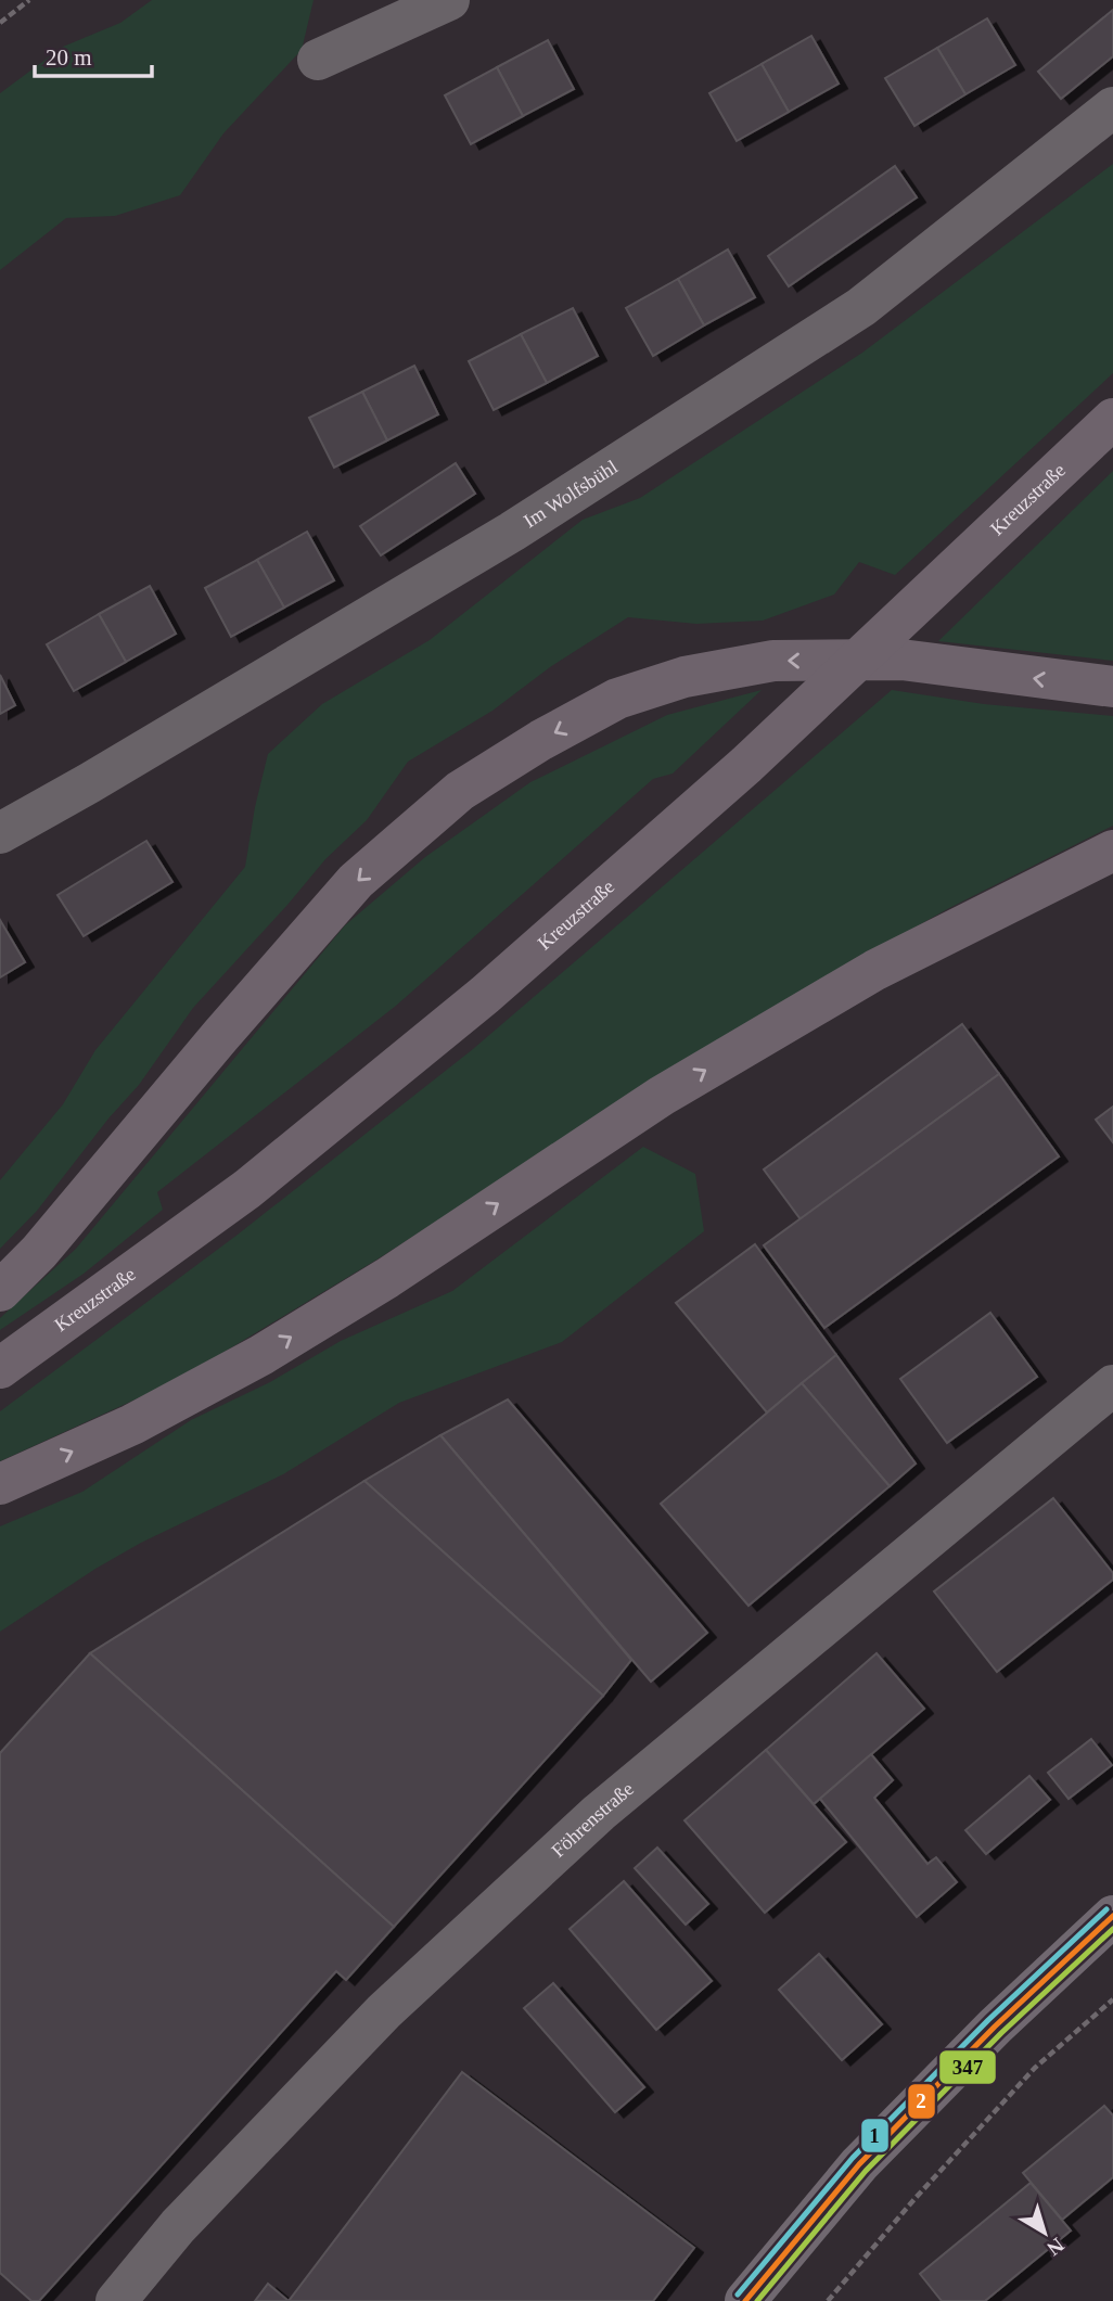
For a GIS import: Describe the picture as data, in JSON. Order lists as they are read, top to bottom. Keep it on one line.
{"streets":{"main road":["Kreuzstraße"],"street":["Im Wolfsbühl","Föhrenstraße"]},"lines":["transit line 1","transit line 2","transit line 347"],"scale_bar":"20 m","north":"bottom right"}
